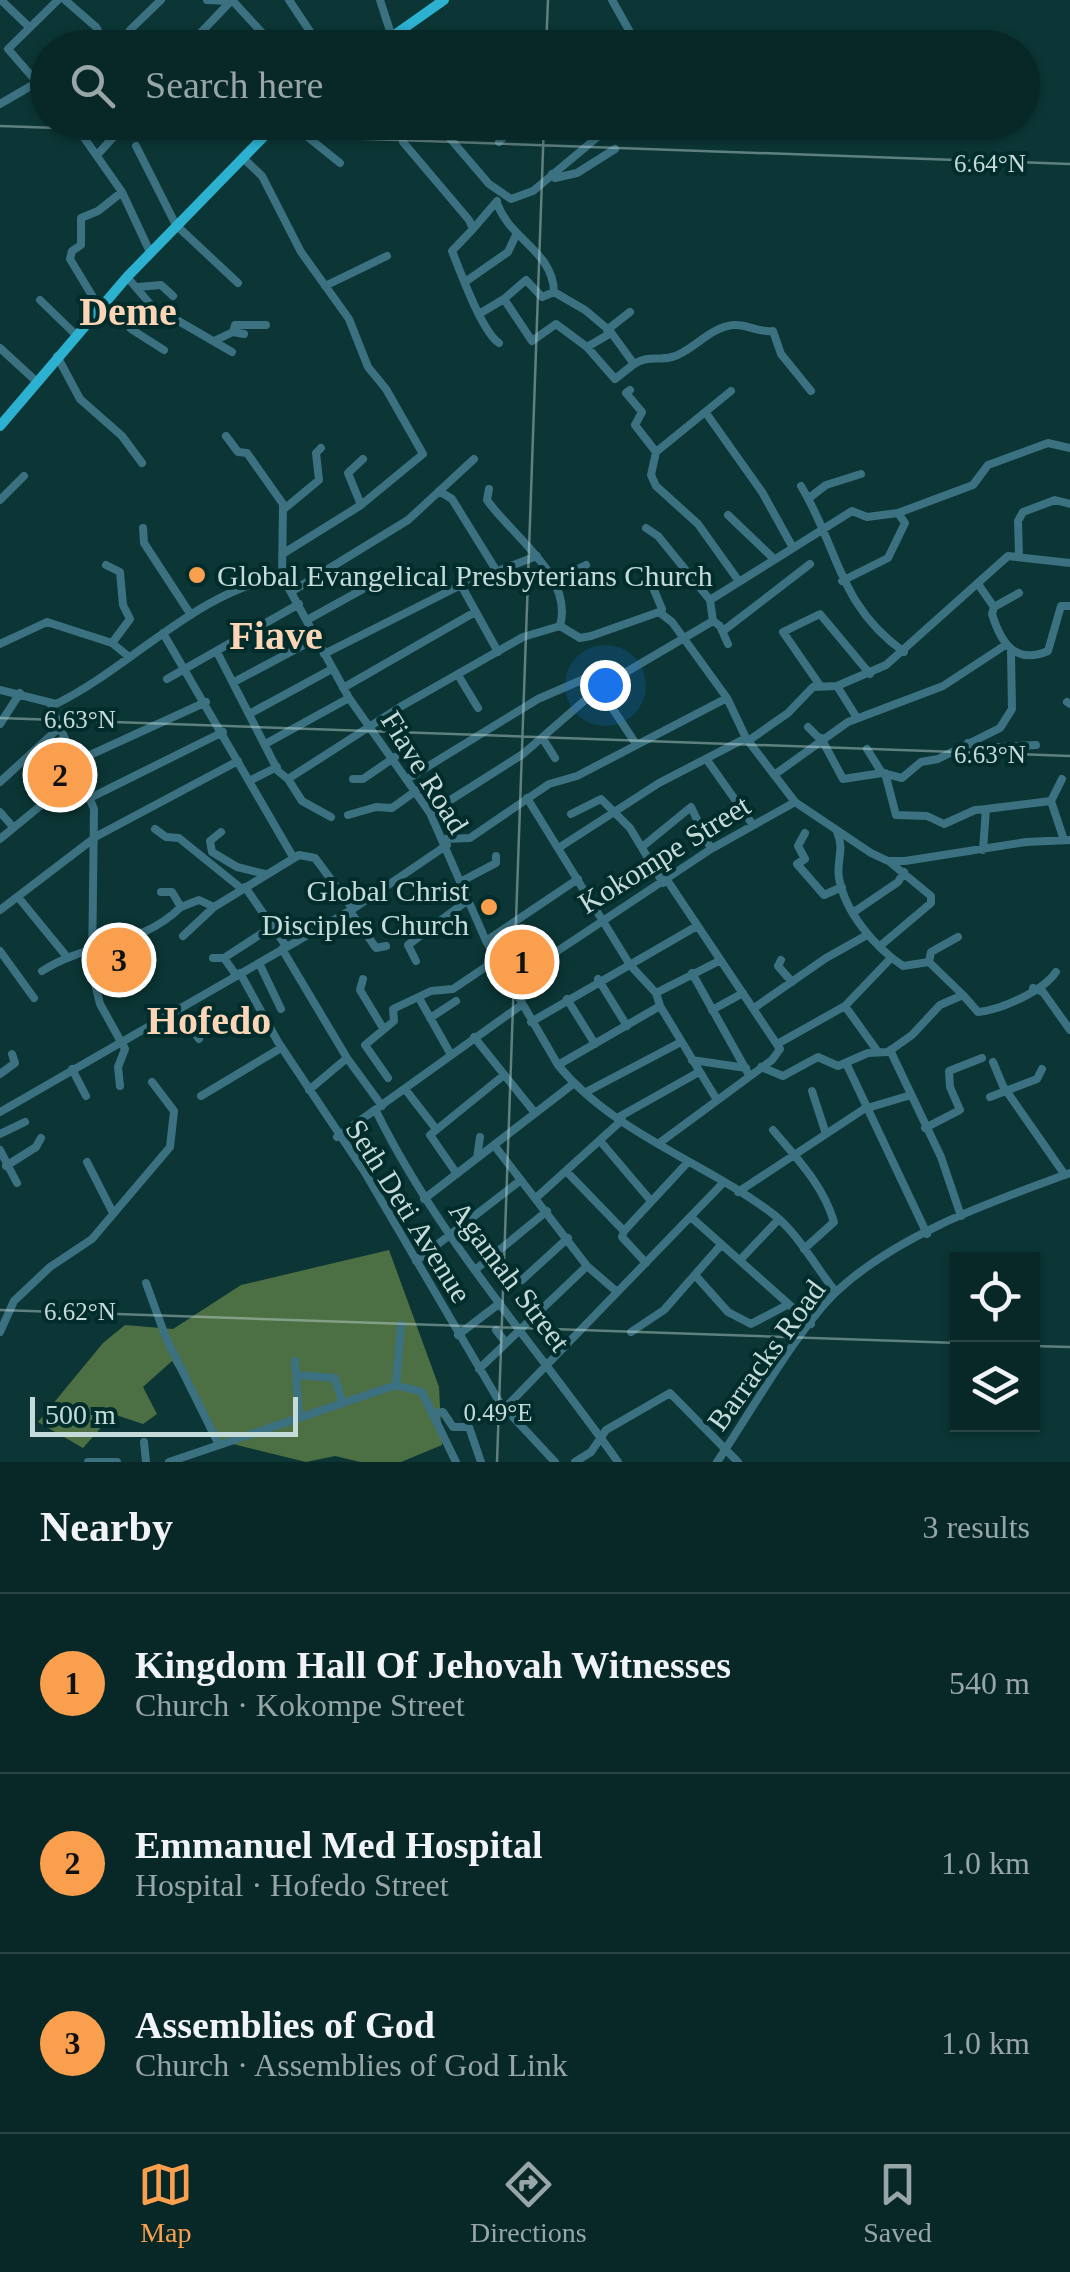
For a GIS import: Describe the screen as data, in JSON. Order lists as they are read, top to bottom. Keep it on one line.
{"streets":{"street":["Fiave Road","Kokompe Street","Seth Deti Avenue","Agamah Street","Barracks Road"]},"crossings":[["Fiave Road","Kokompe Street"],["Fiave Road","Barracks Road"]],"districts":["Deme","Fiave","Hofedo"],"places":["Global Evangelical Presbyterians Church","Global Christ Disciples Church"],"scale_bar":"500 m","page":{"search":"Search here","pins":["2","3","1"],"scale":"500 m","heading":["Nearby","3 results"],"list":[{"mark":"1","name":"Kingdom Hall Of Jehovah Witnesses","note":"Church · Kokompe Street","value":"540 m"},{"mark":"2","name":"Emmanuel Med Hospital","note":"Hospital · Hofedo Street","value":"1.0 km"},{"mark":"3","name":"Assemblies of God","note":"Church · Assemblies of God Link","value":"1.0 km"}],"nav":["Map","Directions","Saved"]},"coordinates":["6.64°N","6.63°N","6.62°N","0.49°E"]}
